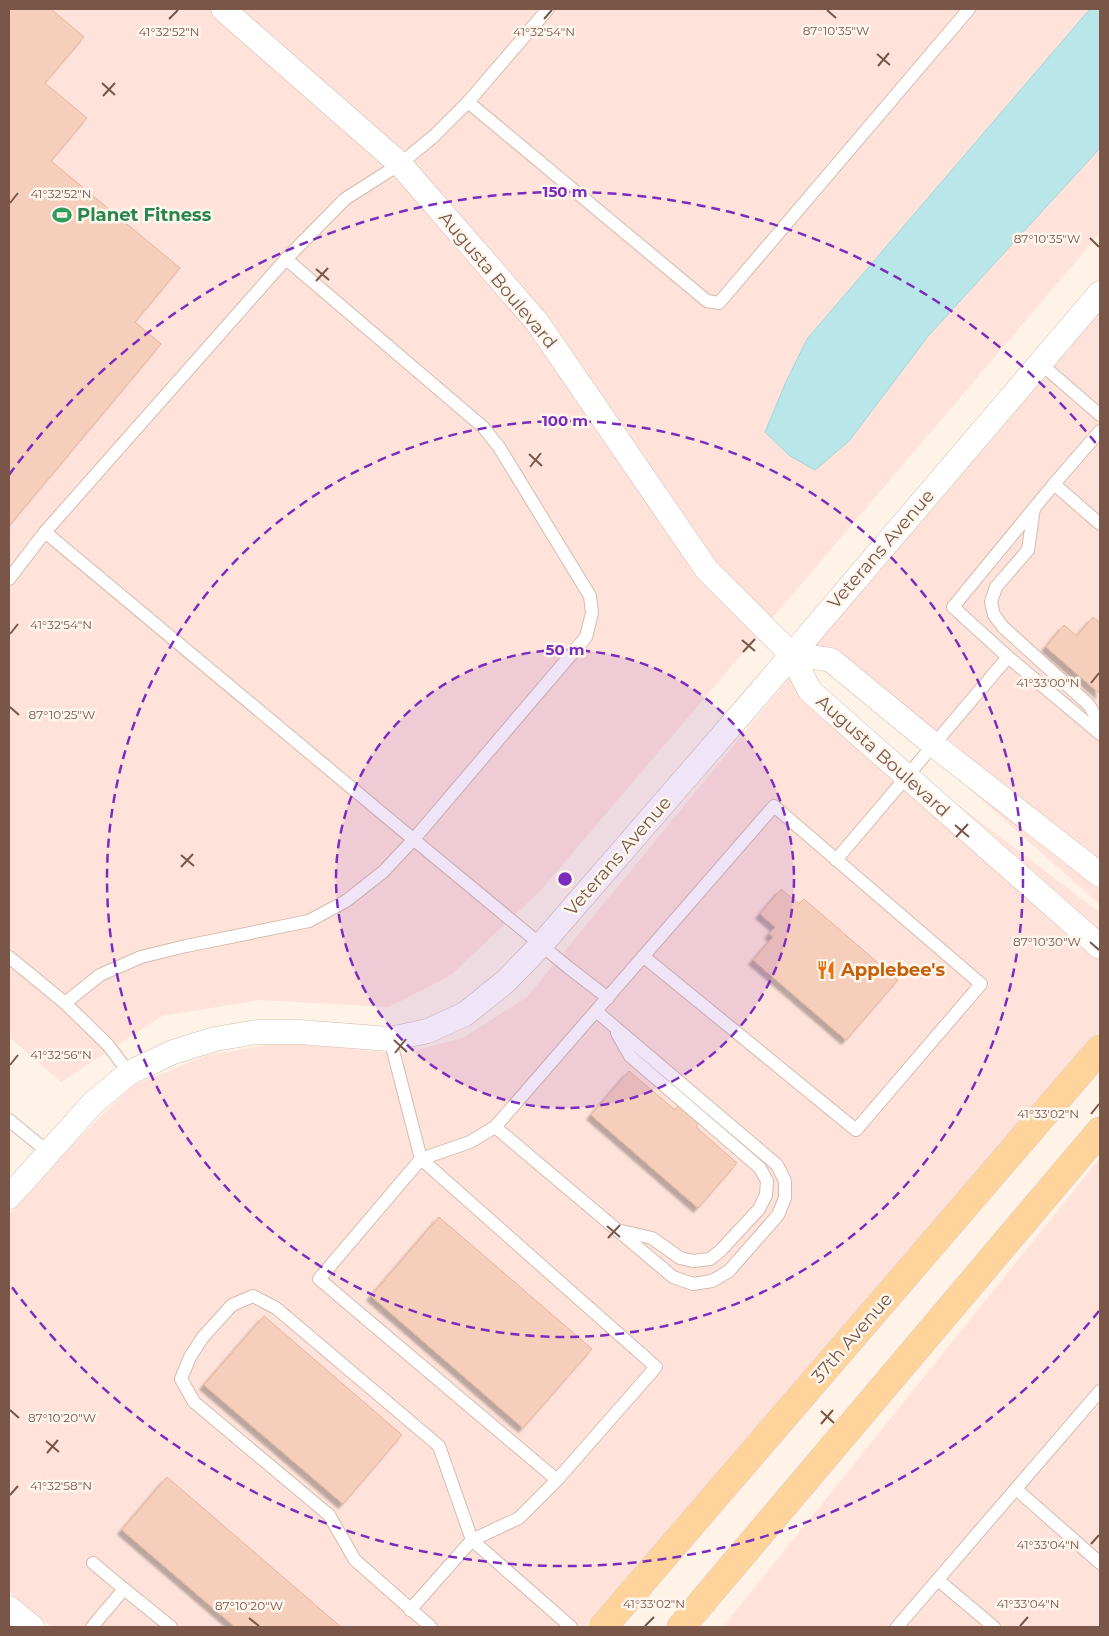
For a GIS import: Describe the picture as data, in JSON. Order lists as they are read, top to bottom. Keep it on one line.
{"streets":{"main road":["37th Avenue"],"street":["Augusta Boulevard","Veterans Avenue"]},"crossings":[["Augusta Boulevard","Veterans Avenue"]],"places":{"sports":["Planet Fitness"],"restaurant":["Applebee's"]},"coordinates":["87°10'35\"W","41°32'52\"N","41°32'54\"N","41°33'00\"N","87°10'25\"W","87°10'30\"W","41°32'56\"N","41°33'02\"N","87°10'20\"W","41°32'58\"N","41°33'04\"N"],"rings":["150 m","100 m","50 m"]}
